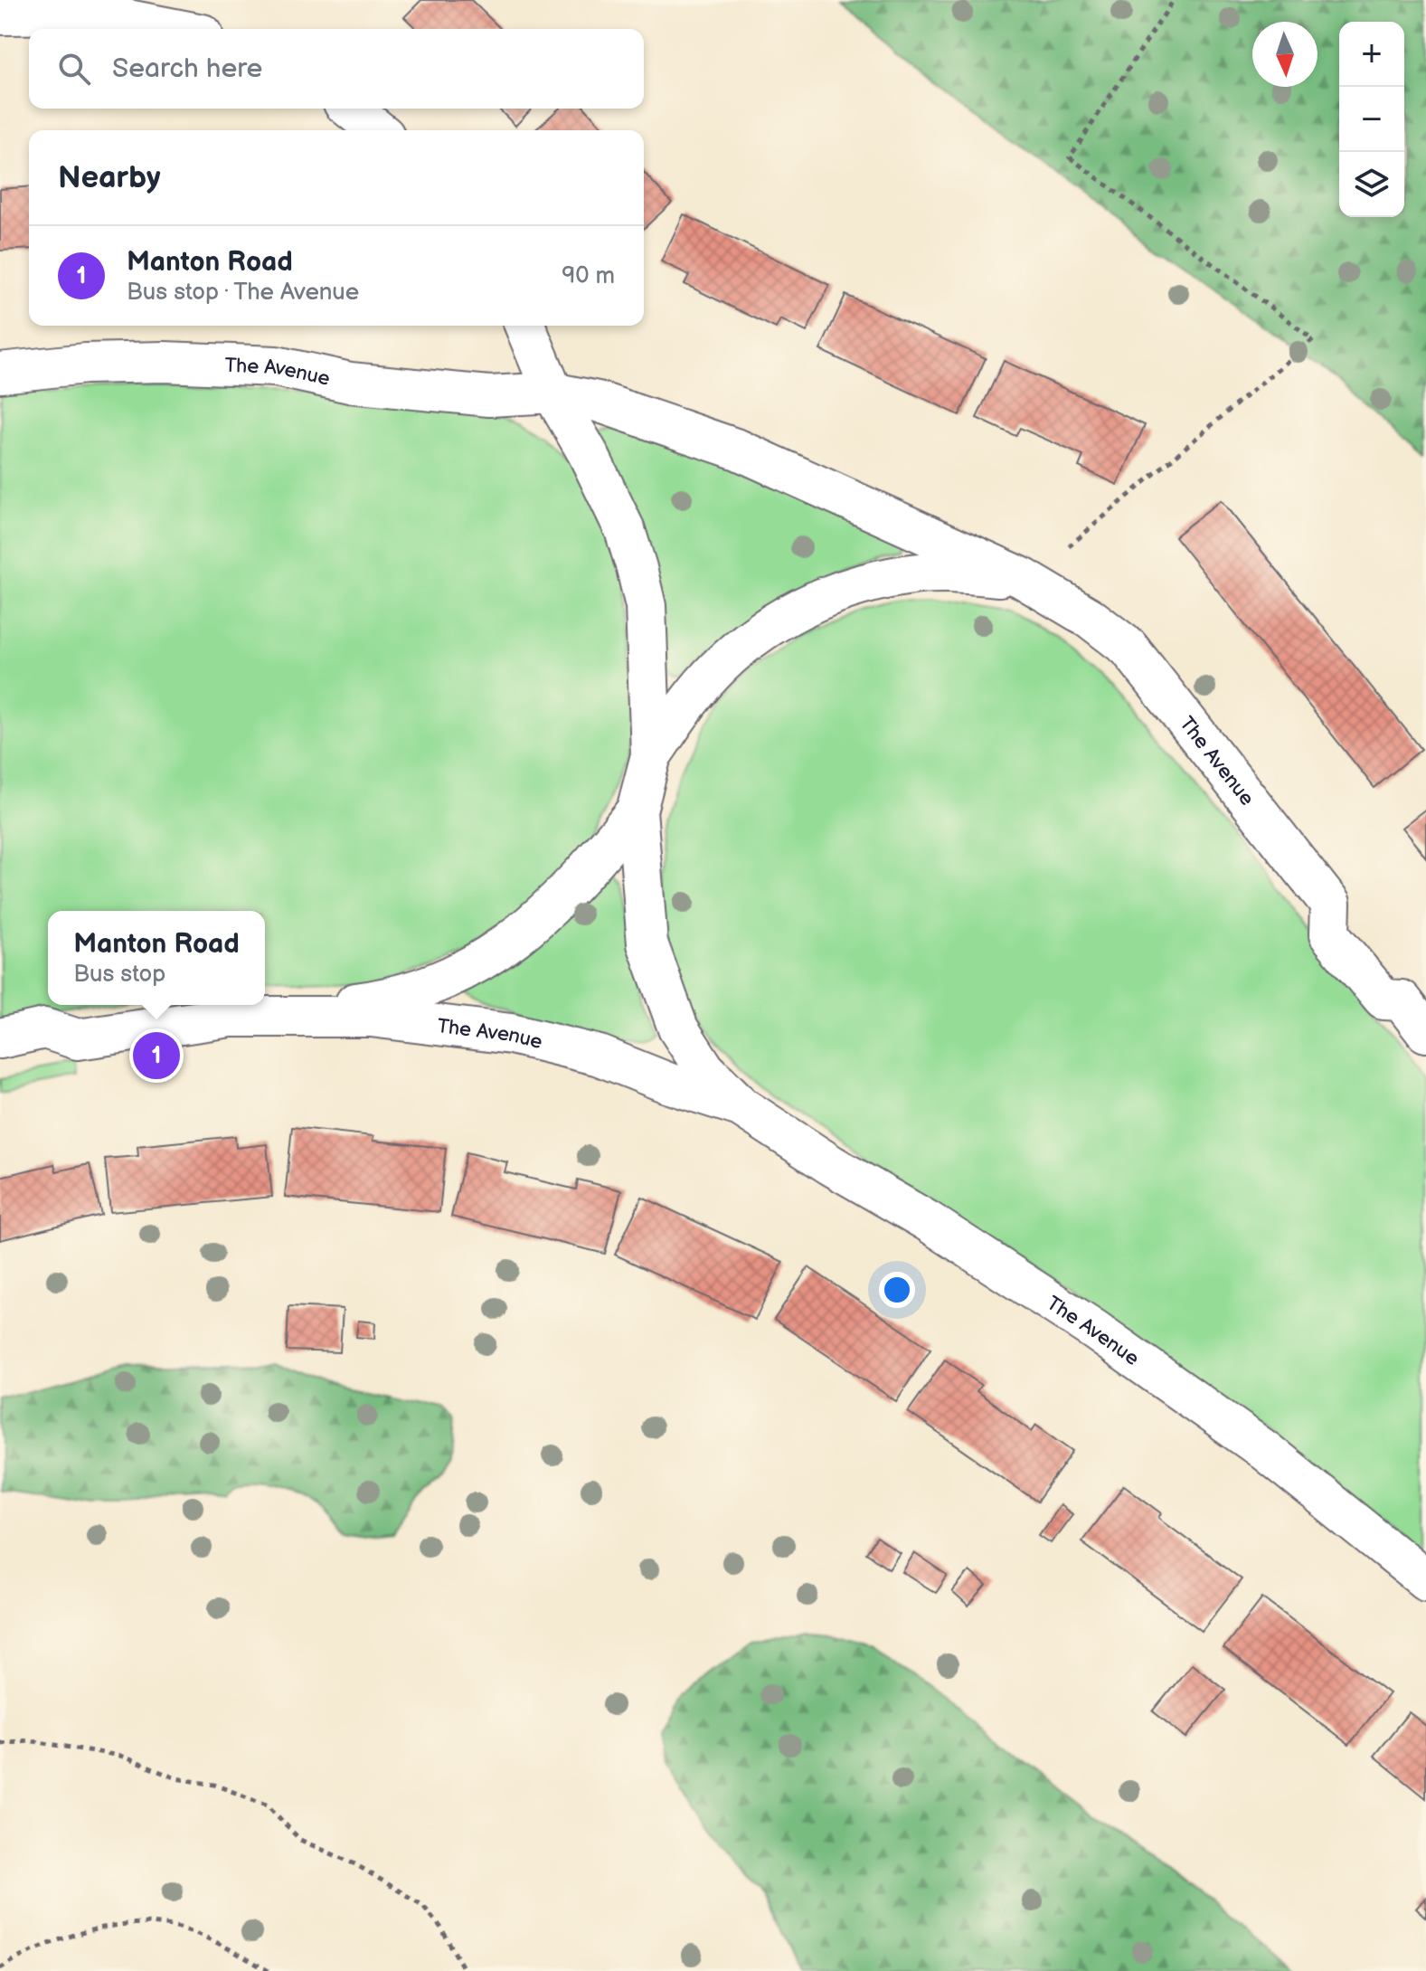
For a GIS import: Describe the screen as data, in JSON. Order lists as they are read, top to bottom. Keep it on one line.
{"streets":{"street":["The Avenue"]},"north":"bottom","page":{"map_buttons":["+","−"],"search":"Search here","heading":"Nearby","list":[{"mark":"1","name":"Manton Road","note":"Bus stop · The Avenue","value":"90 m"}],"popup":["Manton Road","Bus stop"],"pins":"1"}}
